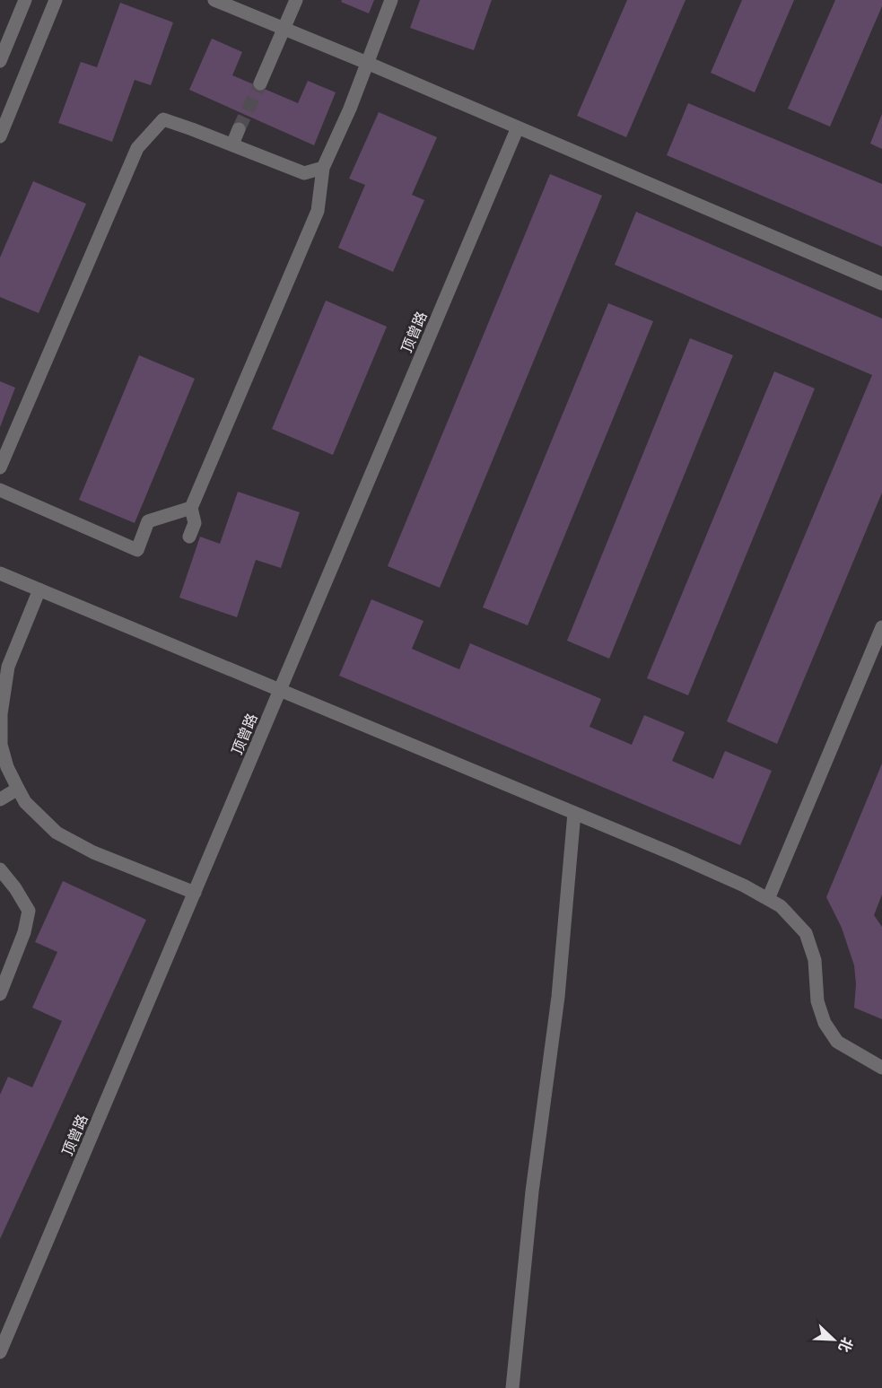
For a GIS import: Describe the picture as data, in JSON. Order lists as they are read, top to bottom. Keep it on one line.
{"streets":{"street":["顶曾路"]},"north":"bottom right"}
